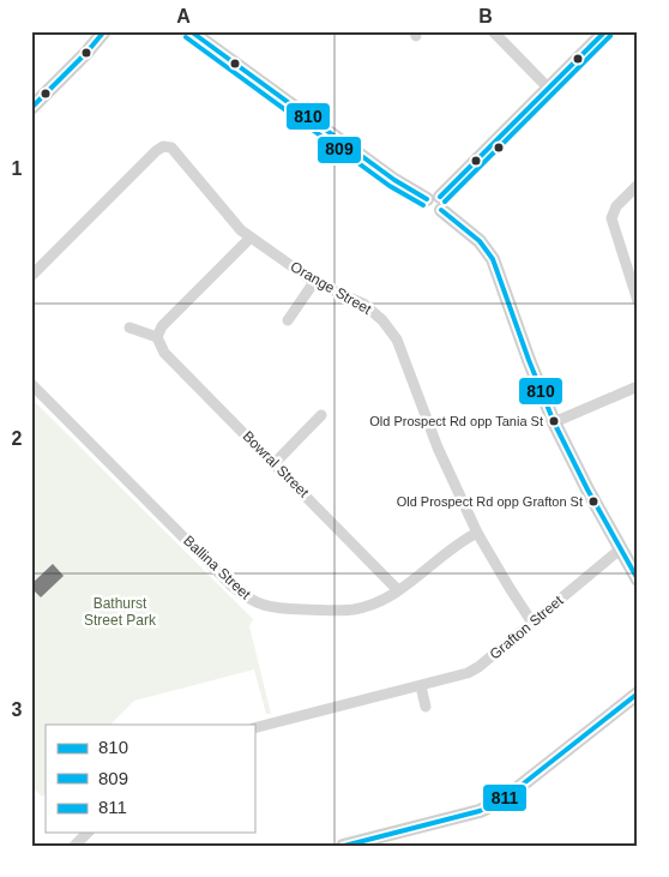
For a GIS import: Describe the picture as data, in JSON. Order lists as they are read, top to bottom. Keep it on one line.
{"streets":{"street":["Orange Street","Bowral Street","Ballina Street","Grafton Street"]},"crossings":[["Orange Street","Ballina Street"],["Orange Street","Grafton Street"],["Bowral Street","Ballina Street"]],"parks":["Bathurst Street Park"],"places":["Old Prospect Rd opp Tania St","Old Prospect Rd opp Grafton St"],"lines":["transit line 810","transit line 811","transit line 809"],"legend":["810","809","811"],"grid":{"columns":["A","B"],"rows":["1","2","3"]}}
